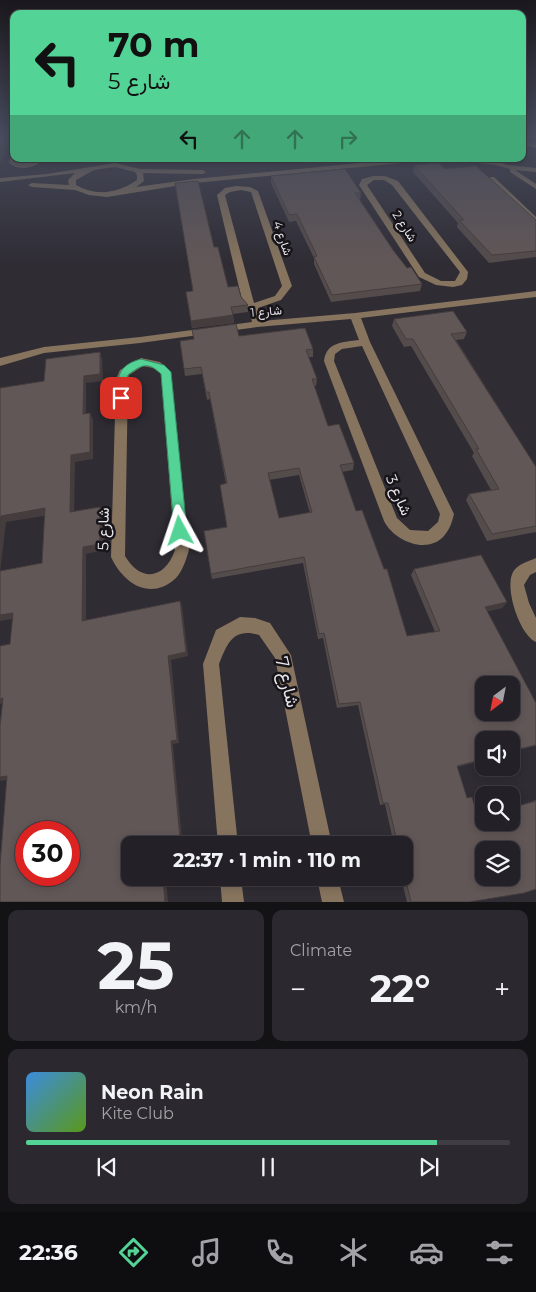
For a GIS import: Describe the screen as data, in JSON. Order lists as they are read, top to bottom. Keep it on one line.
{"streets":{"street":["شارع 2","شارع 4","شارع 1","شارع 3","شارع 5","شارع 7"]},"crossings":[["شارع 4","شارع 1"],["شارع 1","شارع 3"]],"north":"bottom left","page":{"turn":["70 m","شارع 5"],"limit":"30","trip":"22:37 · 1 min · 110 m","tile":[["25","km/h"],"Climate"],"heat":["−","22°","+"],"song":["Neon Rain","Kite Club"],"tabs":"22:36"}}
